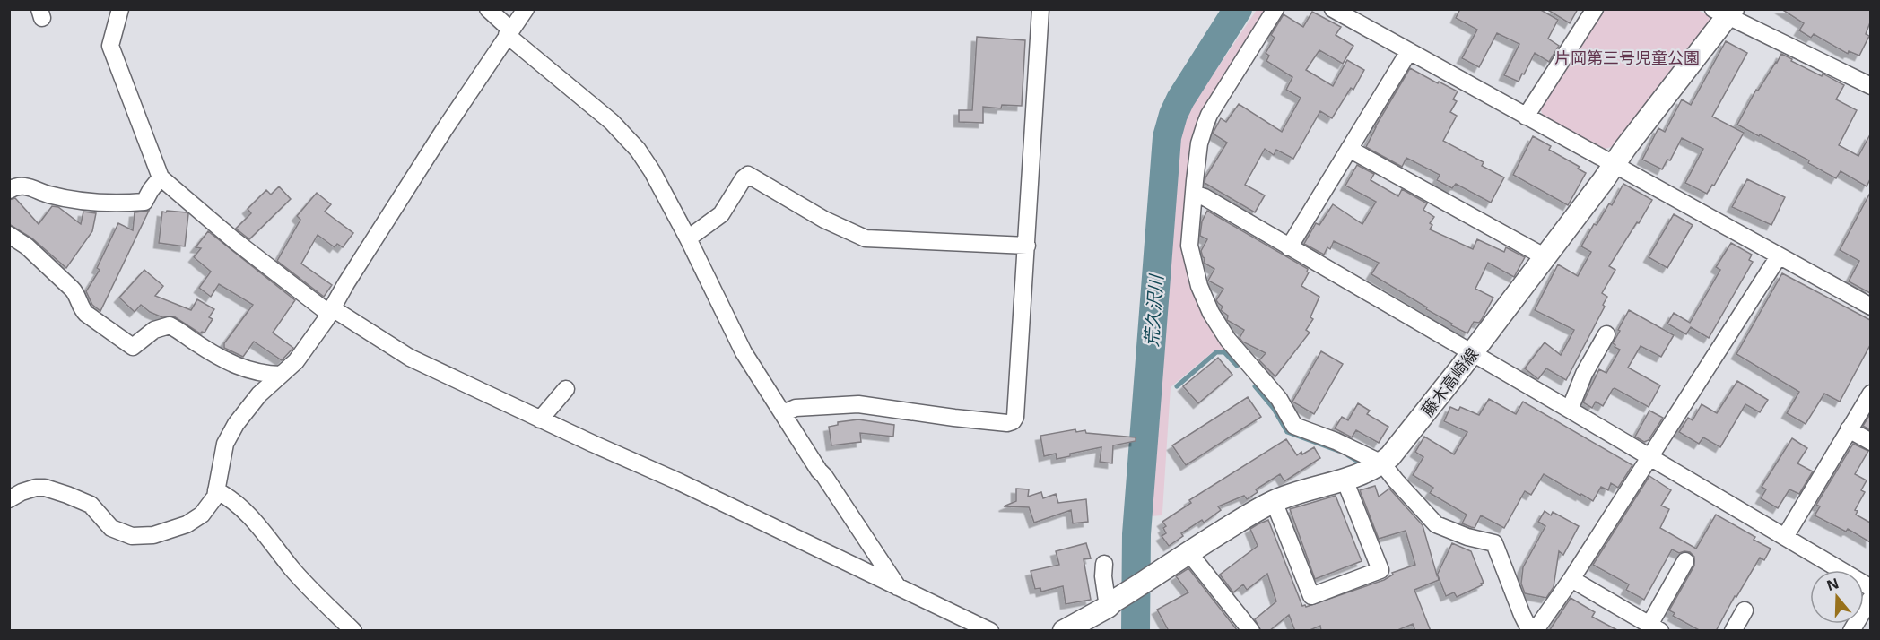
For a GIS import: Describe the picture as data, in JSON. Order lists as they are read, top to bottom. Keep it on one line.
{"streets":{"main road":["藤木高崎線"]},"water":["荒久沢川"],"parks":["片岡第三号児童公園"],"north":"top"}
